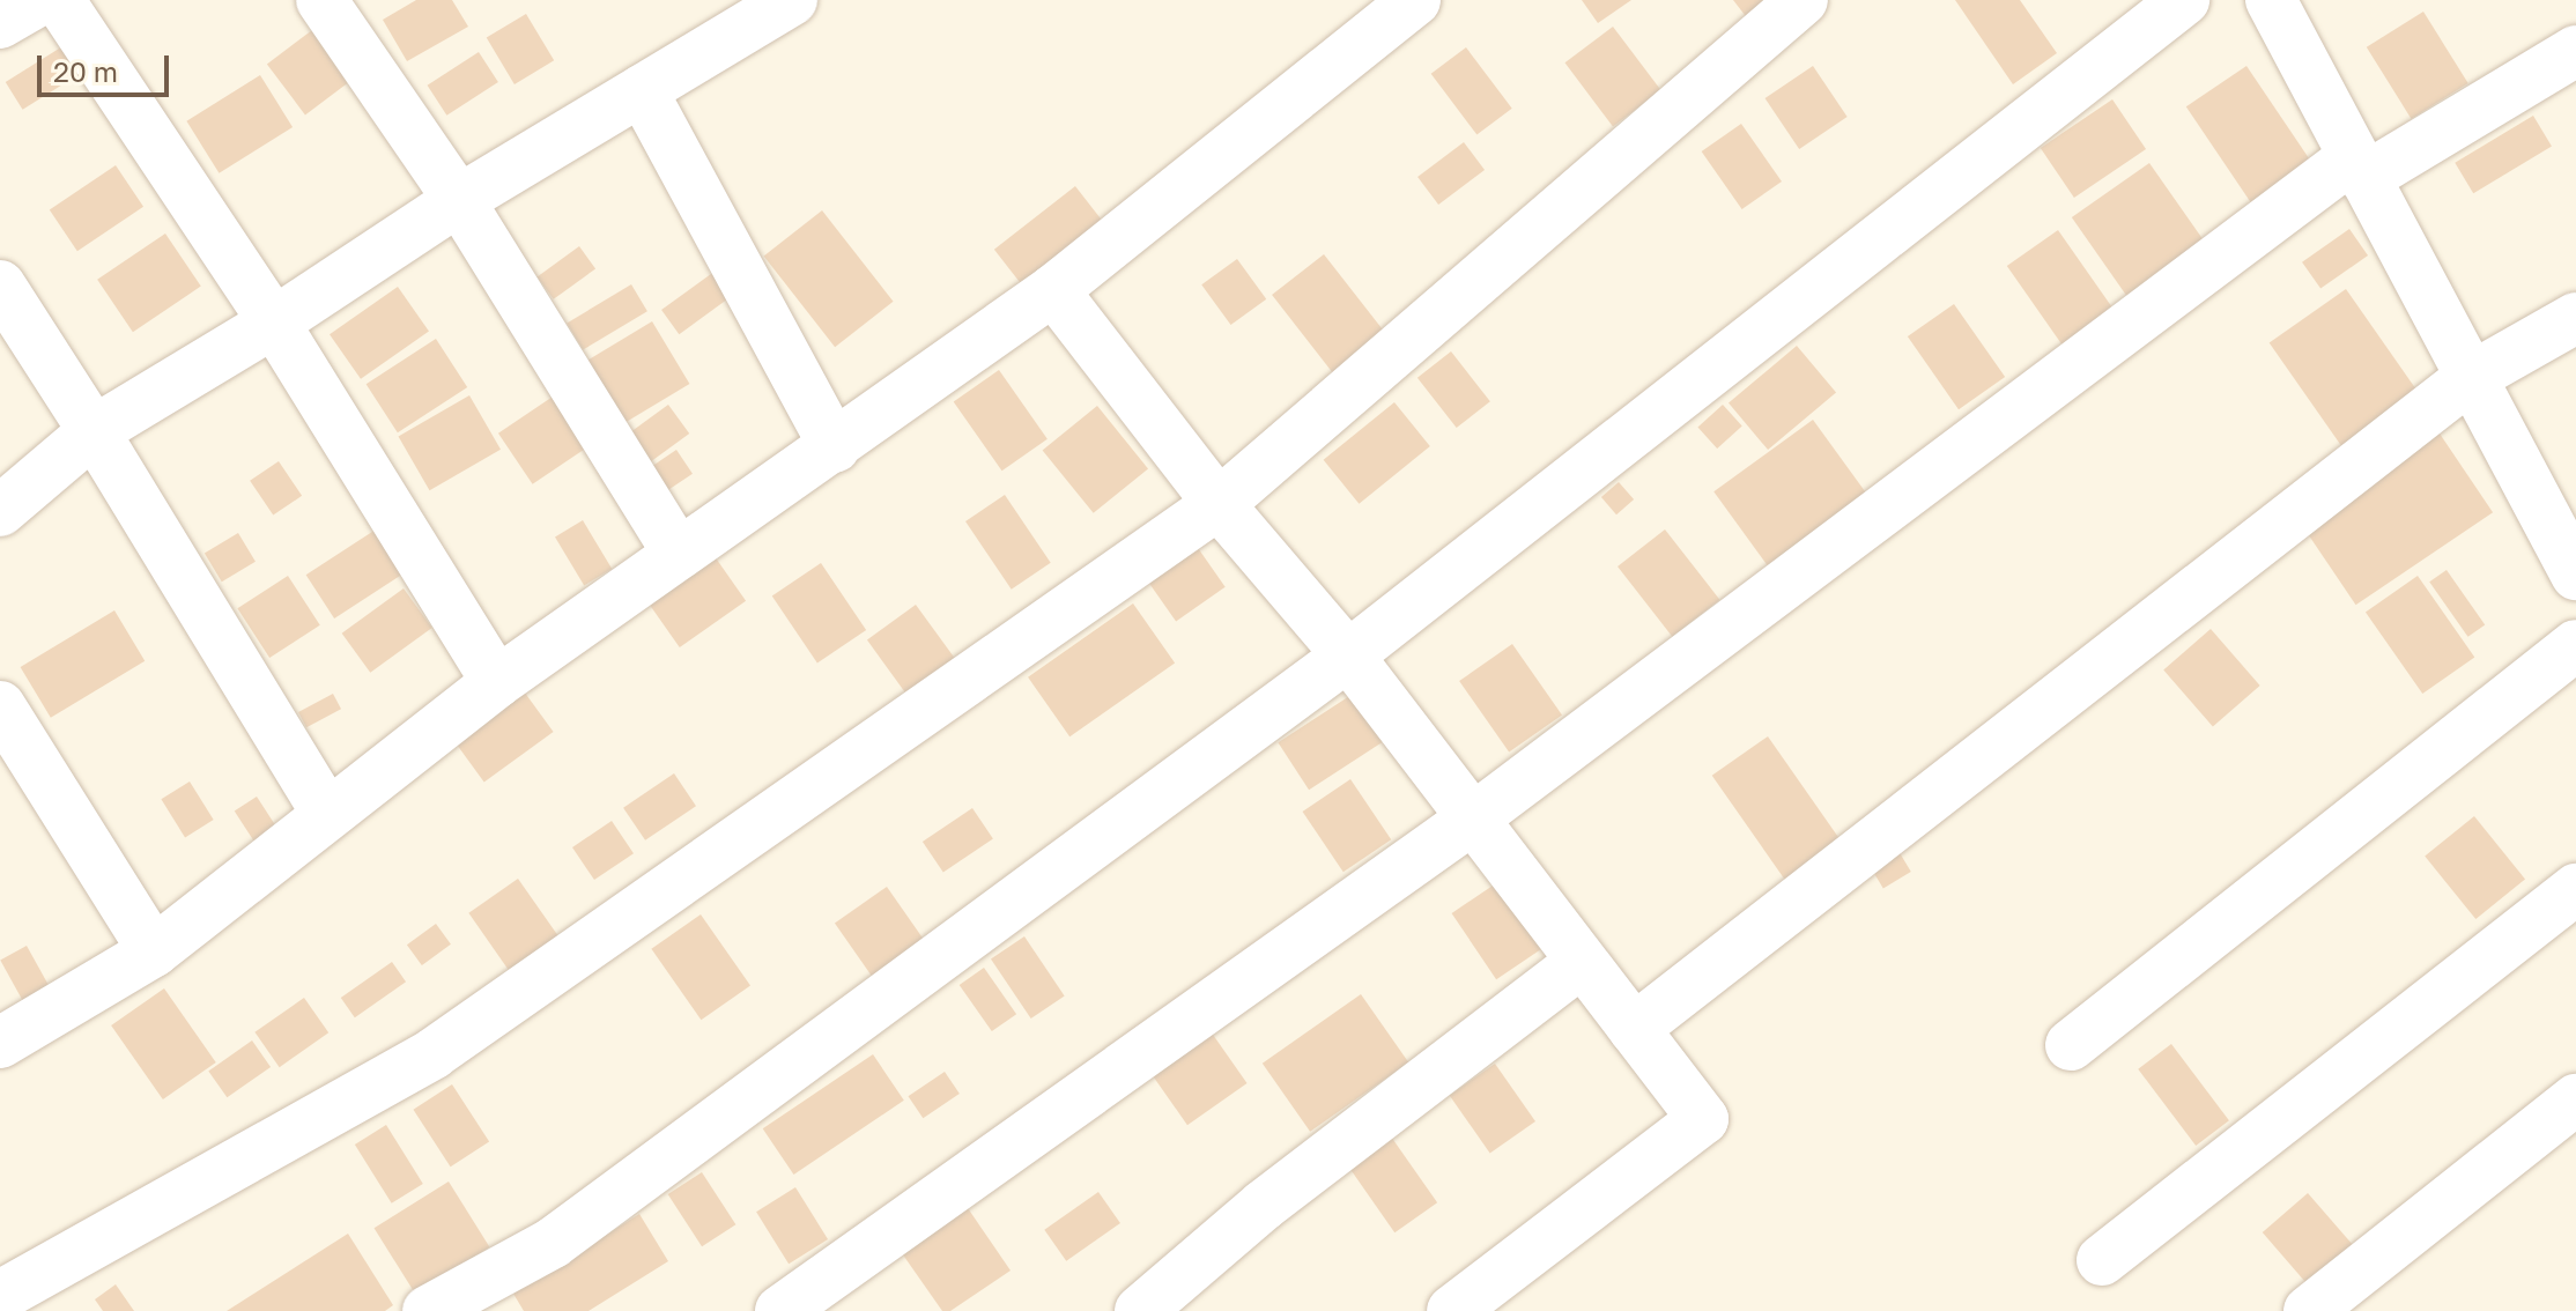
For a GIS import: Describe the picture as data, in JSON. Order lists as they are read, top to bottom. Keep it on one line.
{"scale_bar":"20 m"}
